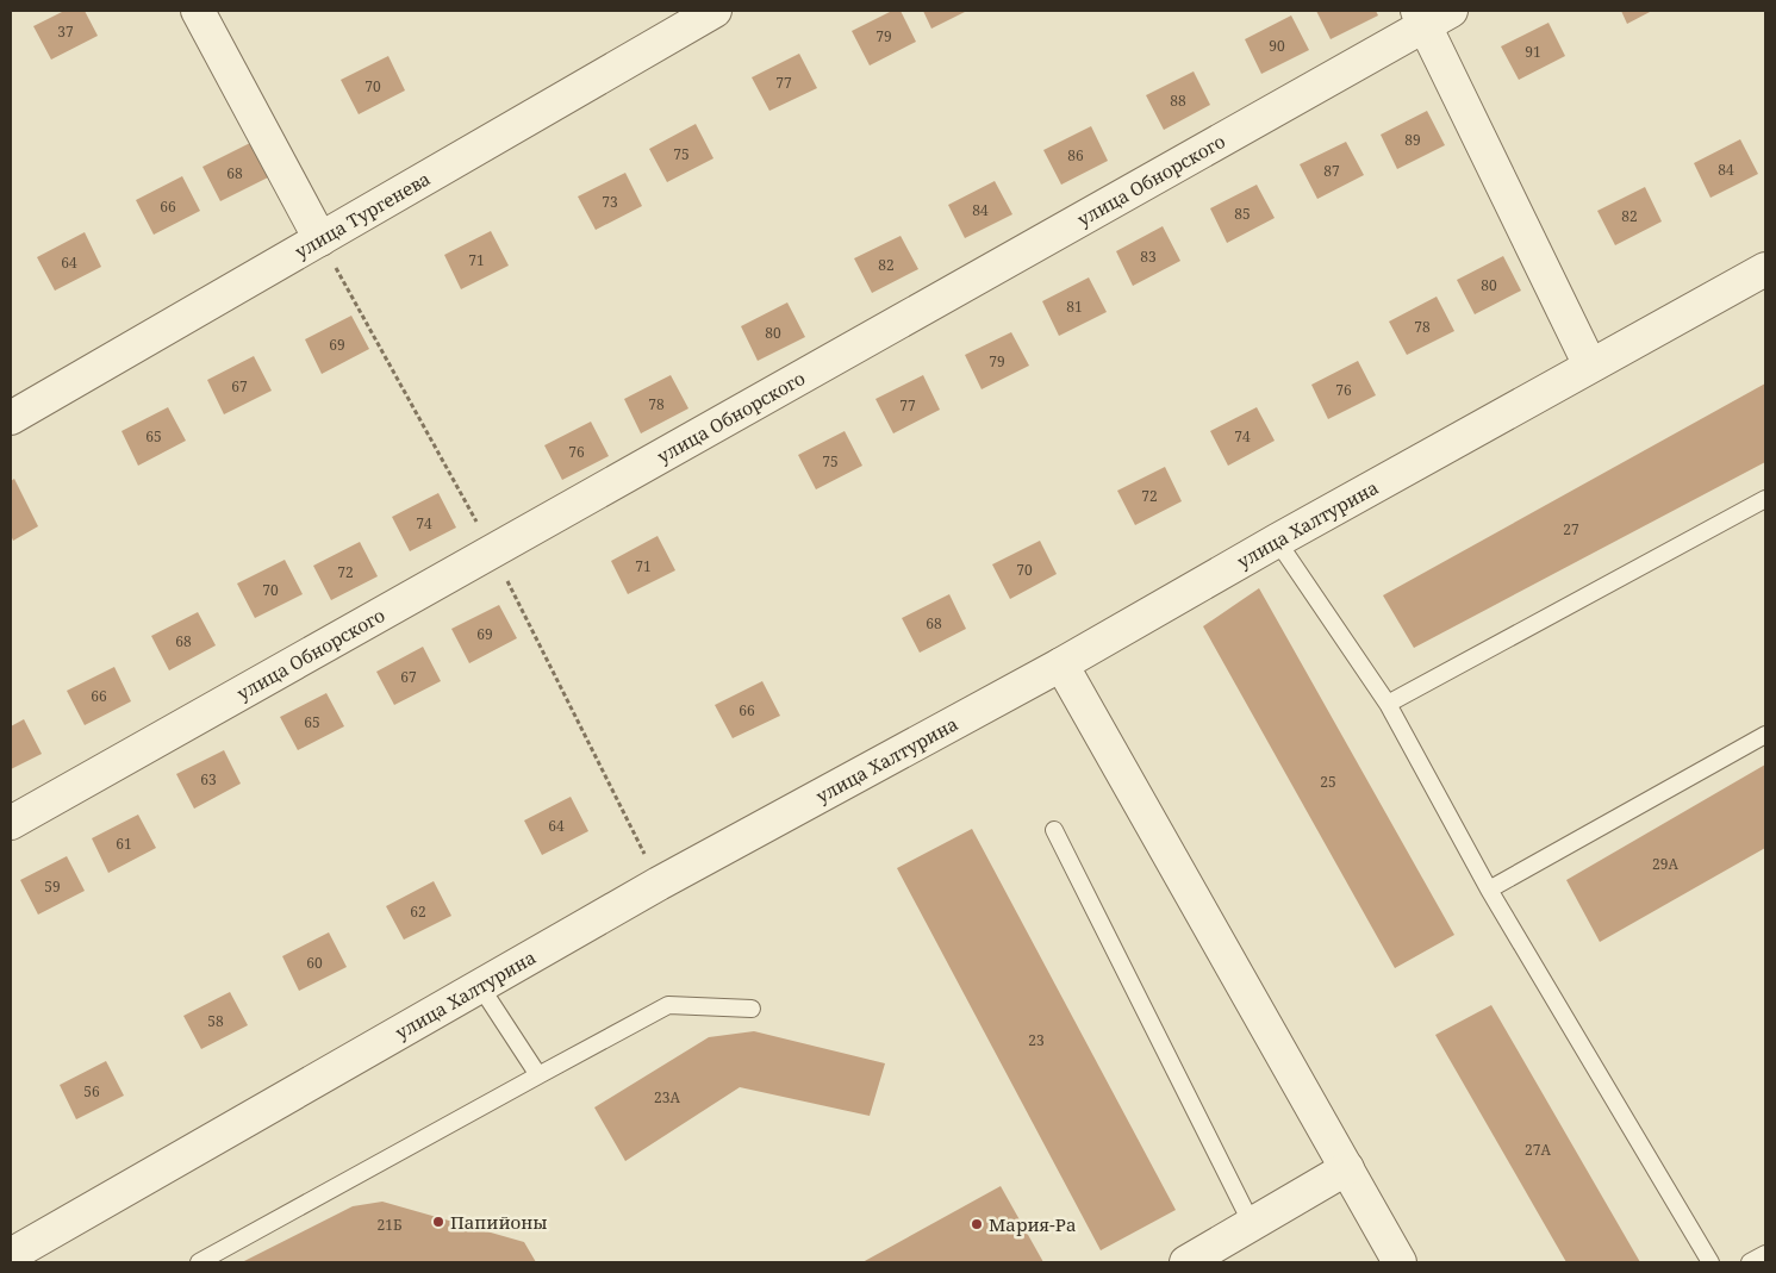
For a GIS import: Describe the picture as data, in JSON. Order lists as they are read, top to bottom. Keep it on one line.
{"streets":{"street":["улица Обнорского","улица Тургенева","улица Халтурина"]},"places":["Папийоны","Мария-Ра"],"house_numbers":["37","79","90","91","77","70","88","89","75","86","84","87","68","73","66","84","85","82","83","71","64","82","80","81","78","80","69","79","67","76","78","77","65","74","76","75","72","74","27","71","70","72","70","68","69","68","67","66","66","65","63","25","64","61","29А","59","62","60","58","23","56","23А","27А","21Б"]}
